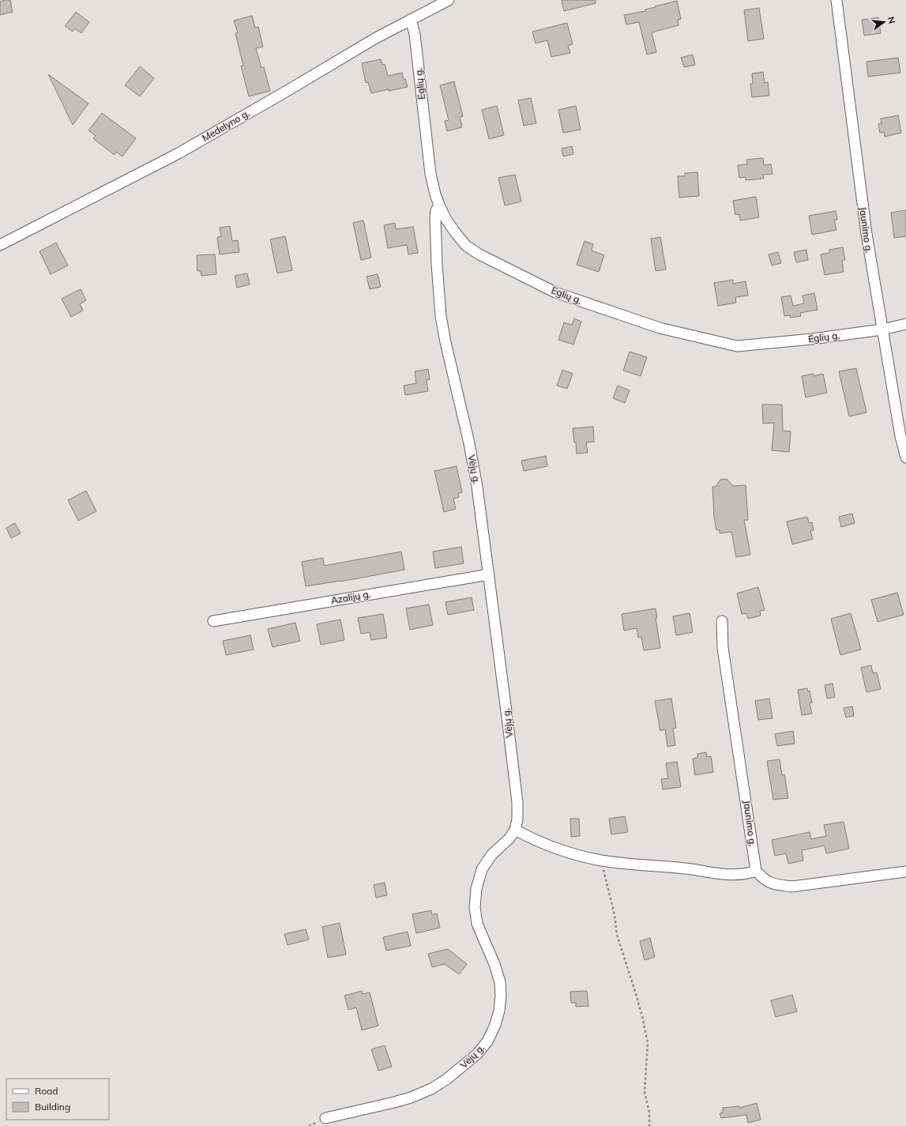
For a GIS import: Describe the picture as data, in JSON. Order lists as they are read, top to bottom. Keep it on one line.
{"streets":{"street":["Eglių g.","Medelyno g.","Jaunimo g.","Vėjų g.","Azalijų g."]},"crossings":[["Eglių g.","Medelyno g."],["Eglių g.","Jaunimo g."],["Eglių g.","Vėjų g."],["Vėjų g.","Azalijų g."]],"legend":["Road","Building"],"north":"right"}
